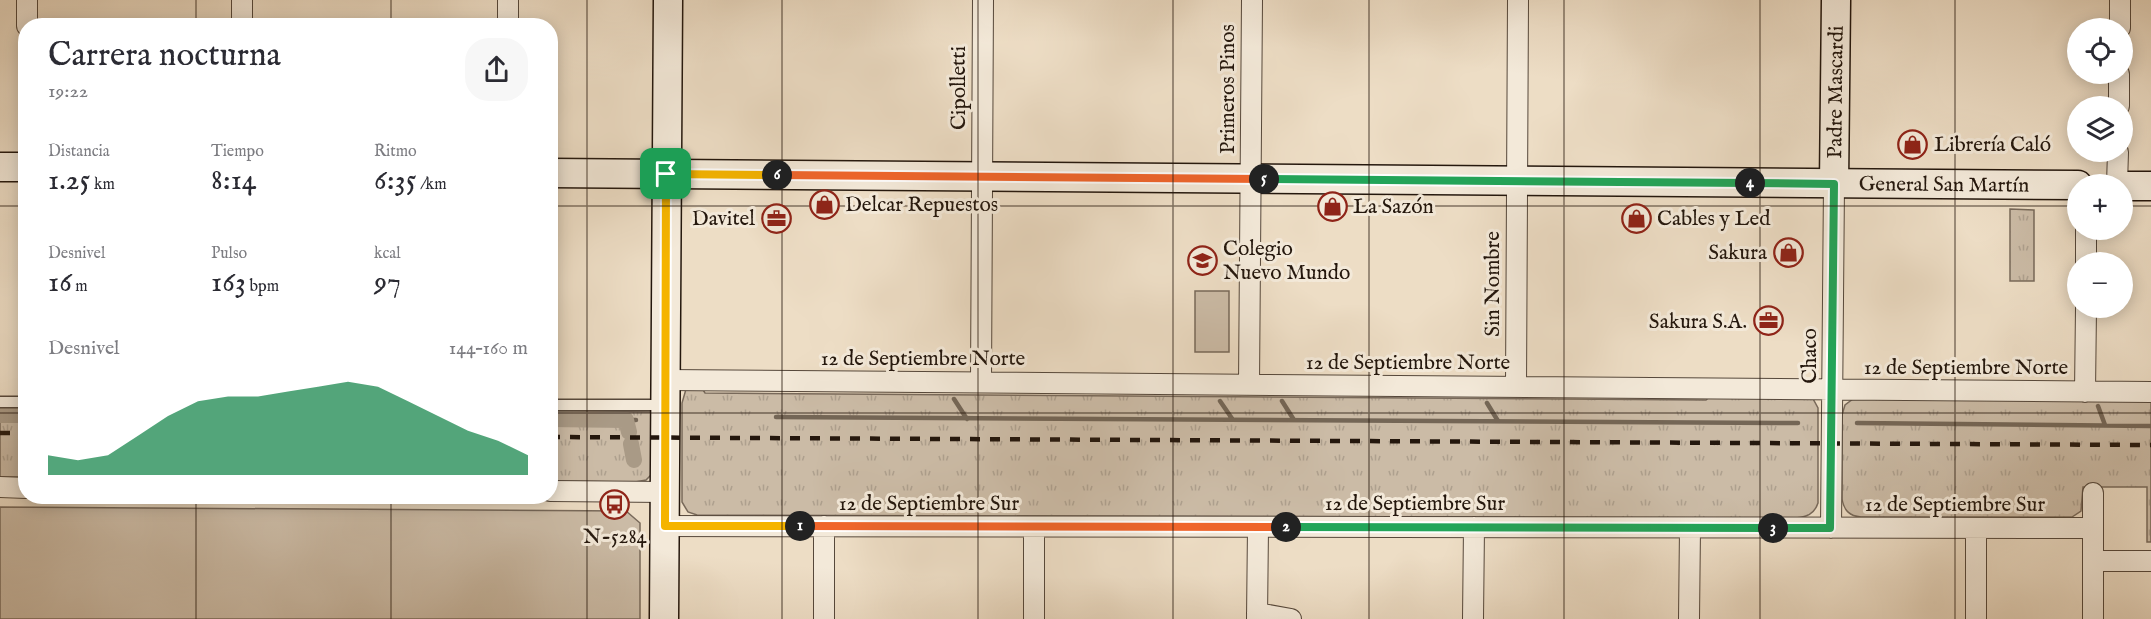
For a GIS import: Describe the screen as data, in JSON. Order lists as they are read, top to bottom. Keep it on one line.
{"streets":{"main road":["Padre Mascardi","General San Martín"],"street":["Cipolletti","Primeros Pinos","Sin Nombre","Chaco","12 de Septiembre Norte","12 de Septiembre Sur"]},"crossings":[["Cipolletti","General San Martín"],["Cipolletti","12 de Septiembre Norte"],["Primeros Pinos","General San Martín"],["Primeros Pinos","12 de Septiembre Norte"],["Padre Mascardi","General San Martín"],["Padre Mascardi","Chaco"],["General San Martín","Sin Nombre"],["General San Martín","Chaco"],["Sin Nombre","12 de Septiembre Norte"],["Chaco","12 de Septiembre Norte"],["Chaco","12 de Septiembre Sur"]],"places":{"shop":["Librería Caló","Delcar Repuestos","La Sazón","Cables y Led","Sakura"],"office":["Davitel","Sakura S.A."],"school or university":["Colegio Nuevo Mundo"],"bus stop":["N-5284"]},"page":{"map_buttons":["+","−"],"heading":["Carrera nocturna","19:22"],"stats":[["Distancia","1.25 km"],["Tiempo","8:14"],["Ritmo","6:35 /km"],["Desnivel","16 m"],["Pulso","163 bpm"],["kcal","97"]],"pins":["6","5","4","1","2","3"],"chart":["Desnivel","144–160 m"]}}
